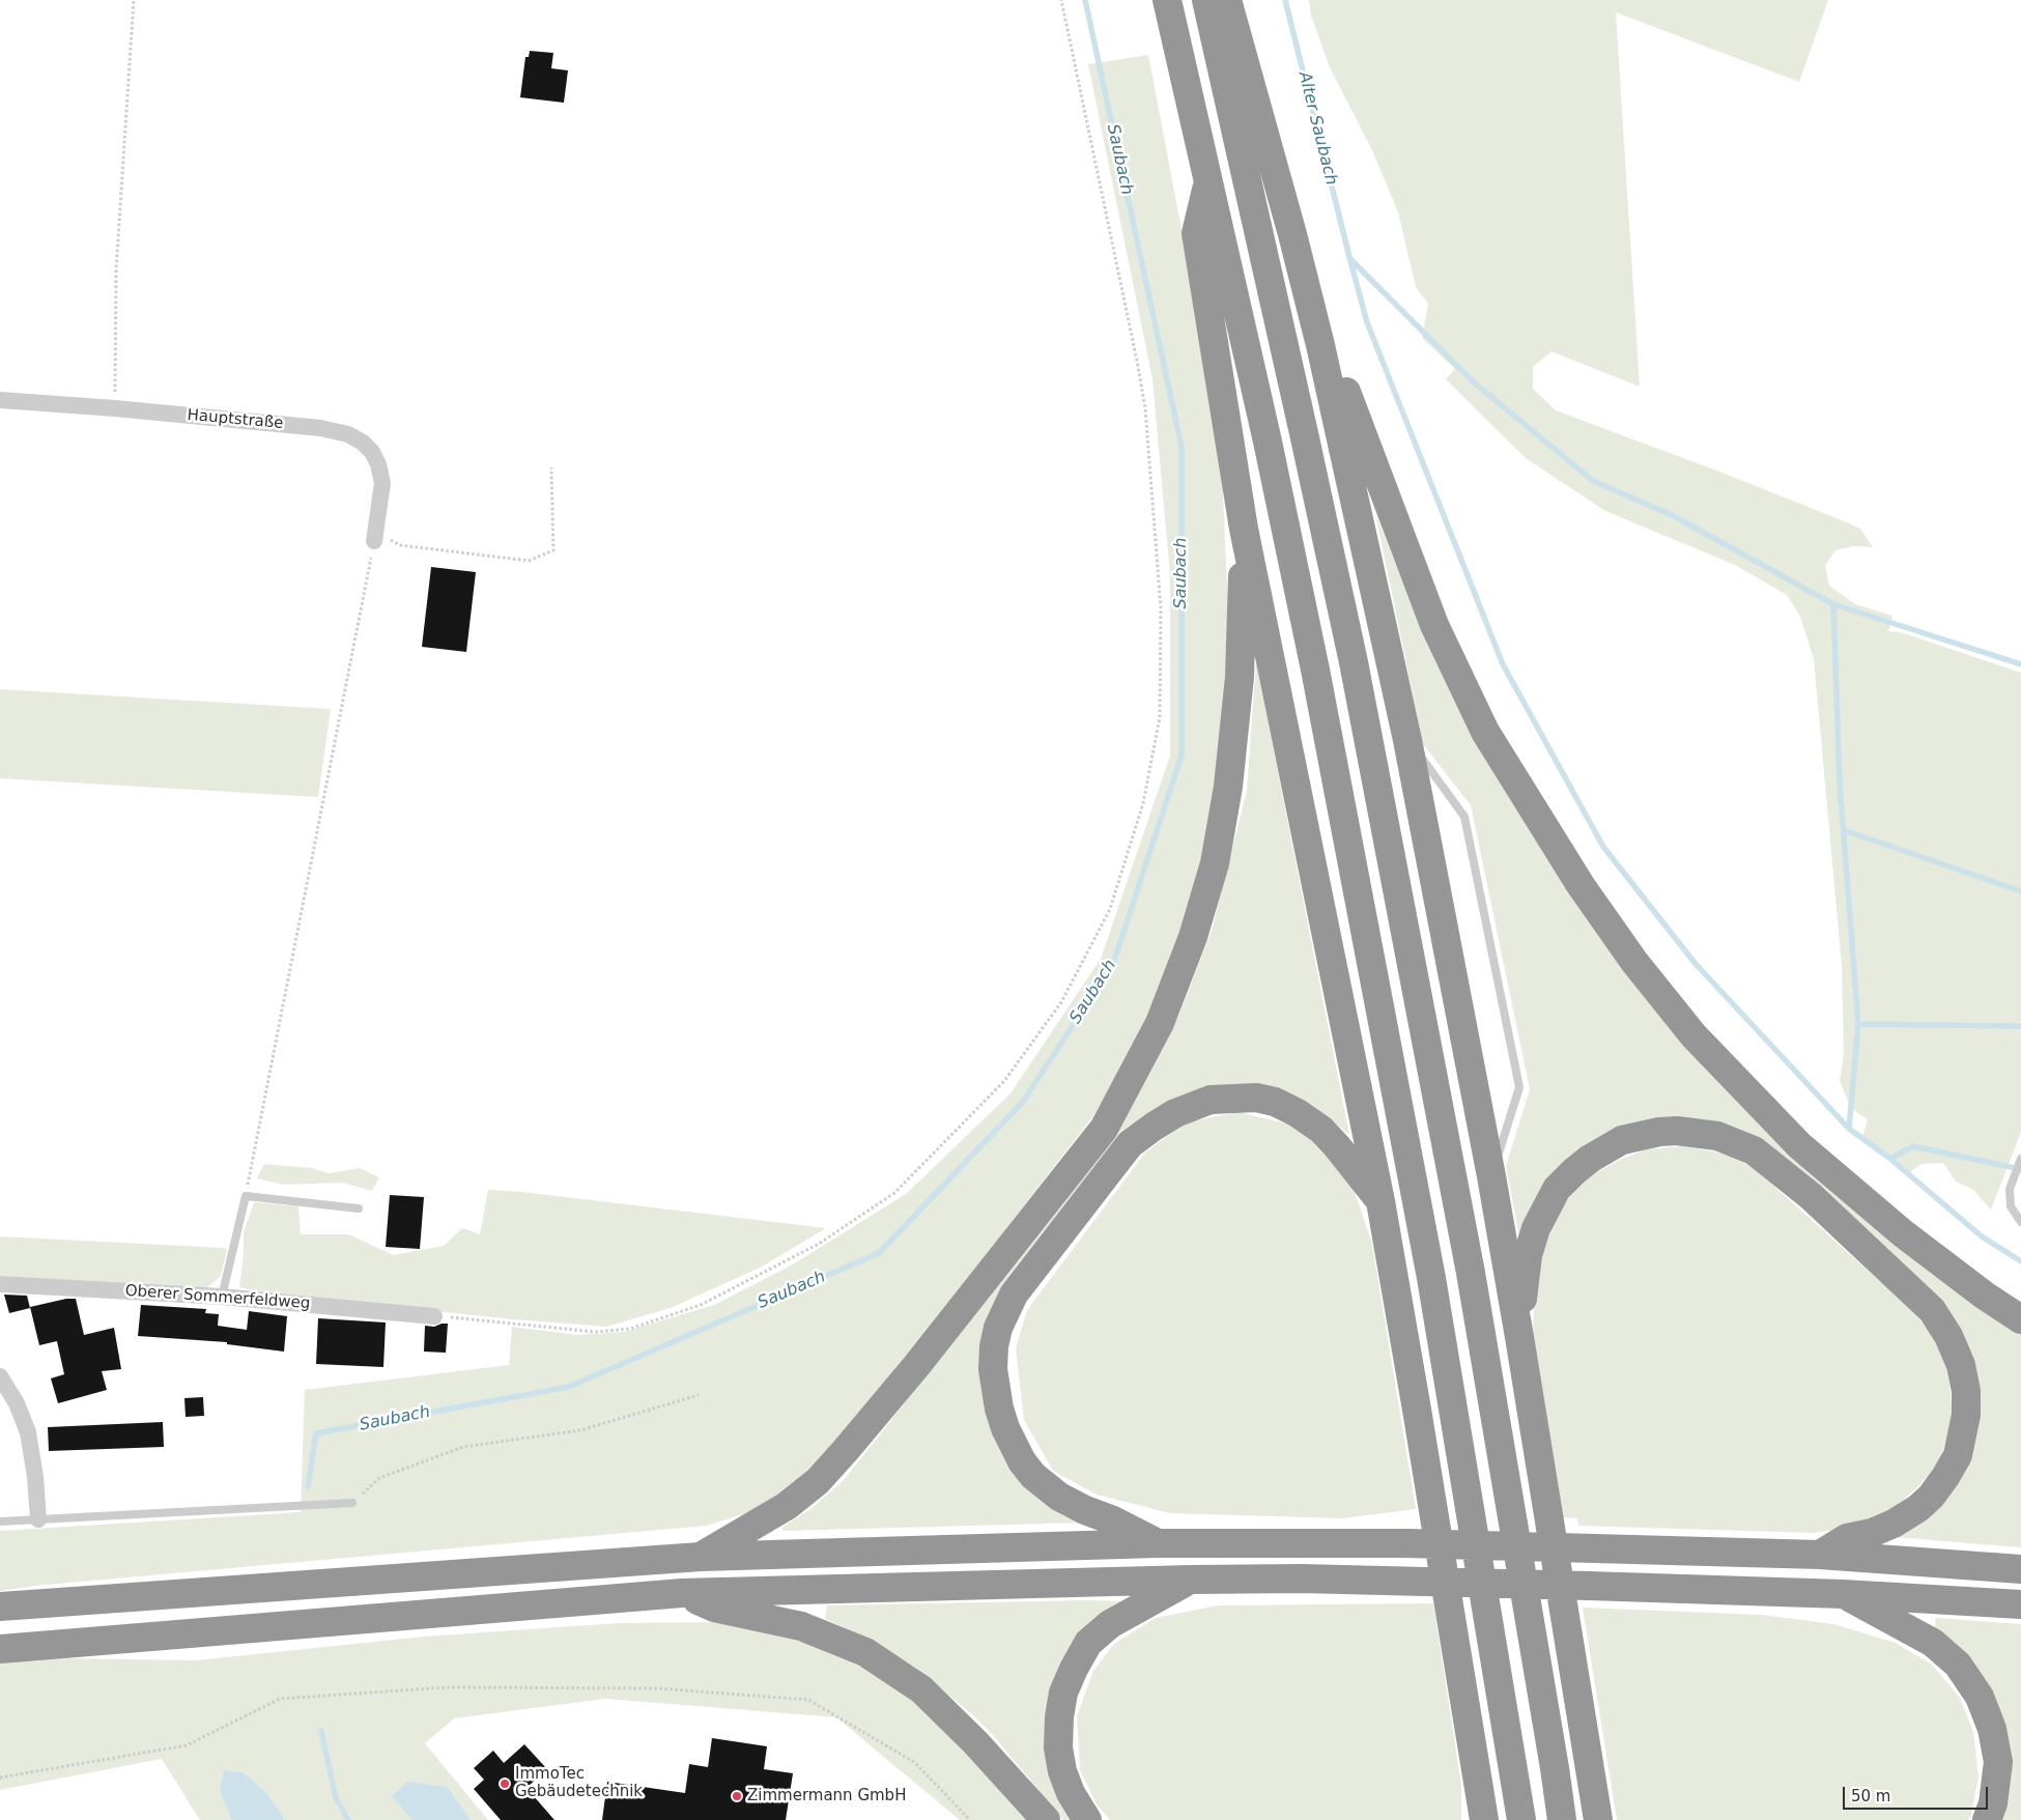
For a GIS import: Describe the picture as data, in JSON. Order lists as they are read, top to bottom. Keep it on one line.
{"streets":{"street":["Hauptstraße","Oberer Sommerfeldweg"]},"water":["Alter Saubach","Saubach"],"places":["ImmoTec Gebäudetechnik","Zimmermann GmbH"],"scale_bar":"50 m"}
